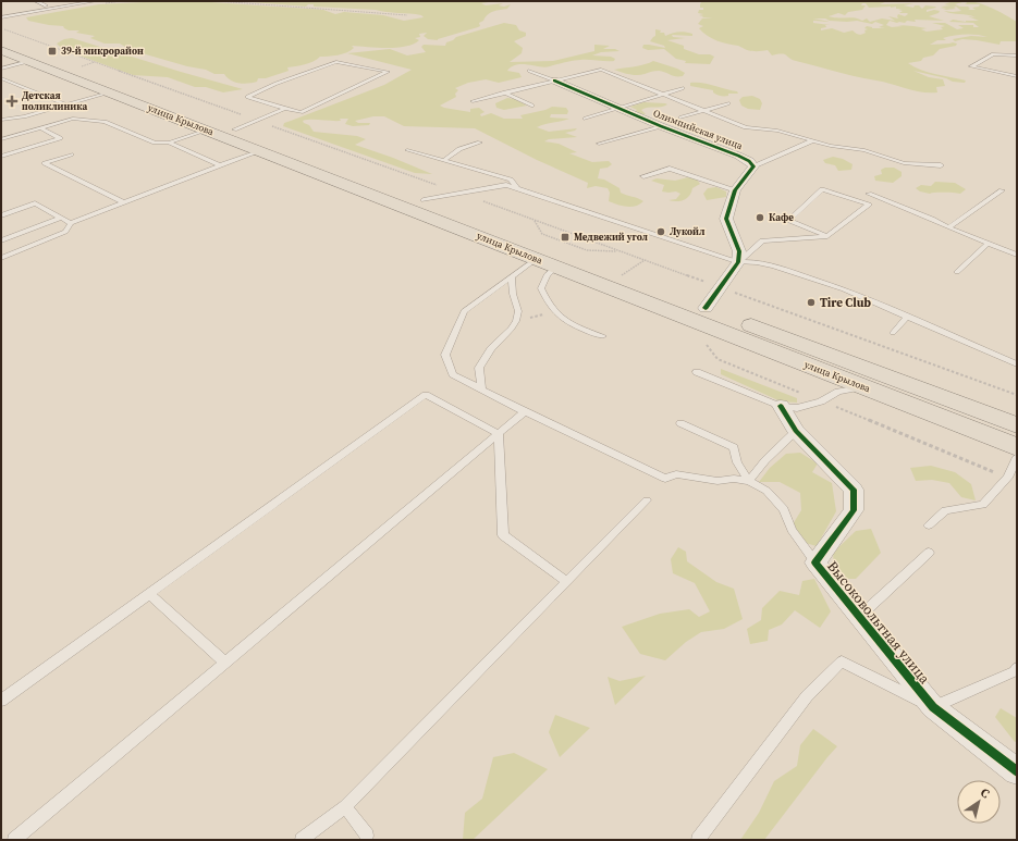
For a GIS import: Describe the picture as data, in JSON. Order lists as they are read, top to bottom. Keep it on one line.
{"streets":{"main road":["улица Крылова"],"street":["Олимпийская улица","Высоковольтная улица"]},"places":{"transit":["39-й микрорайон","Медвежий угол"],"health":["Детская поликлиника"],"other":["Кафе","Лукойл","Tire Club"]},"north":"top right"}
